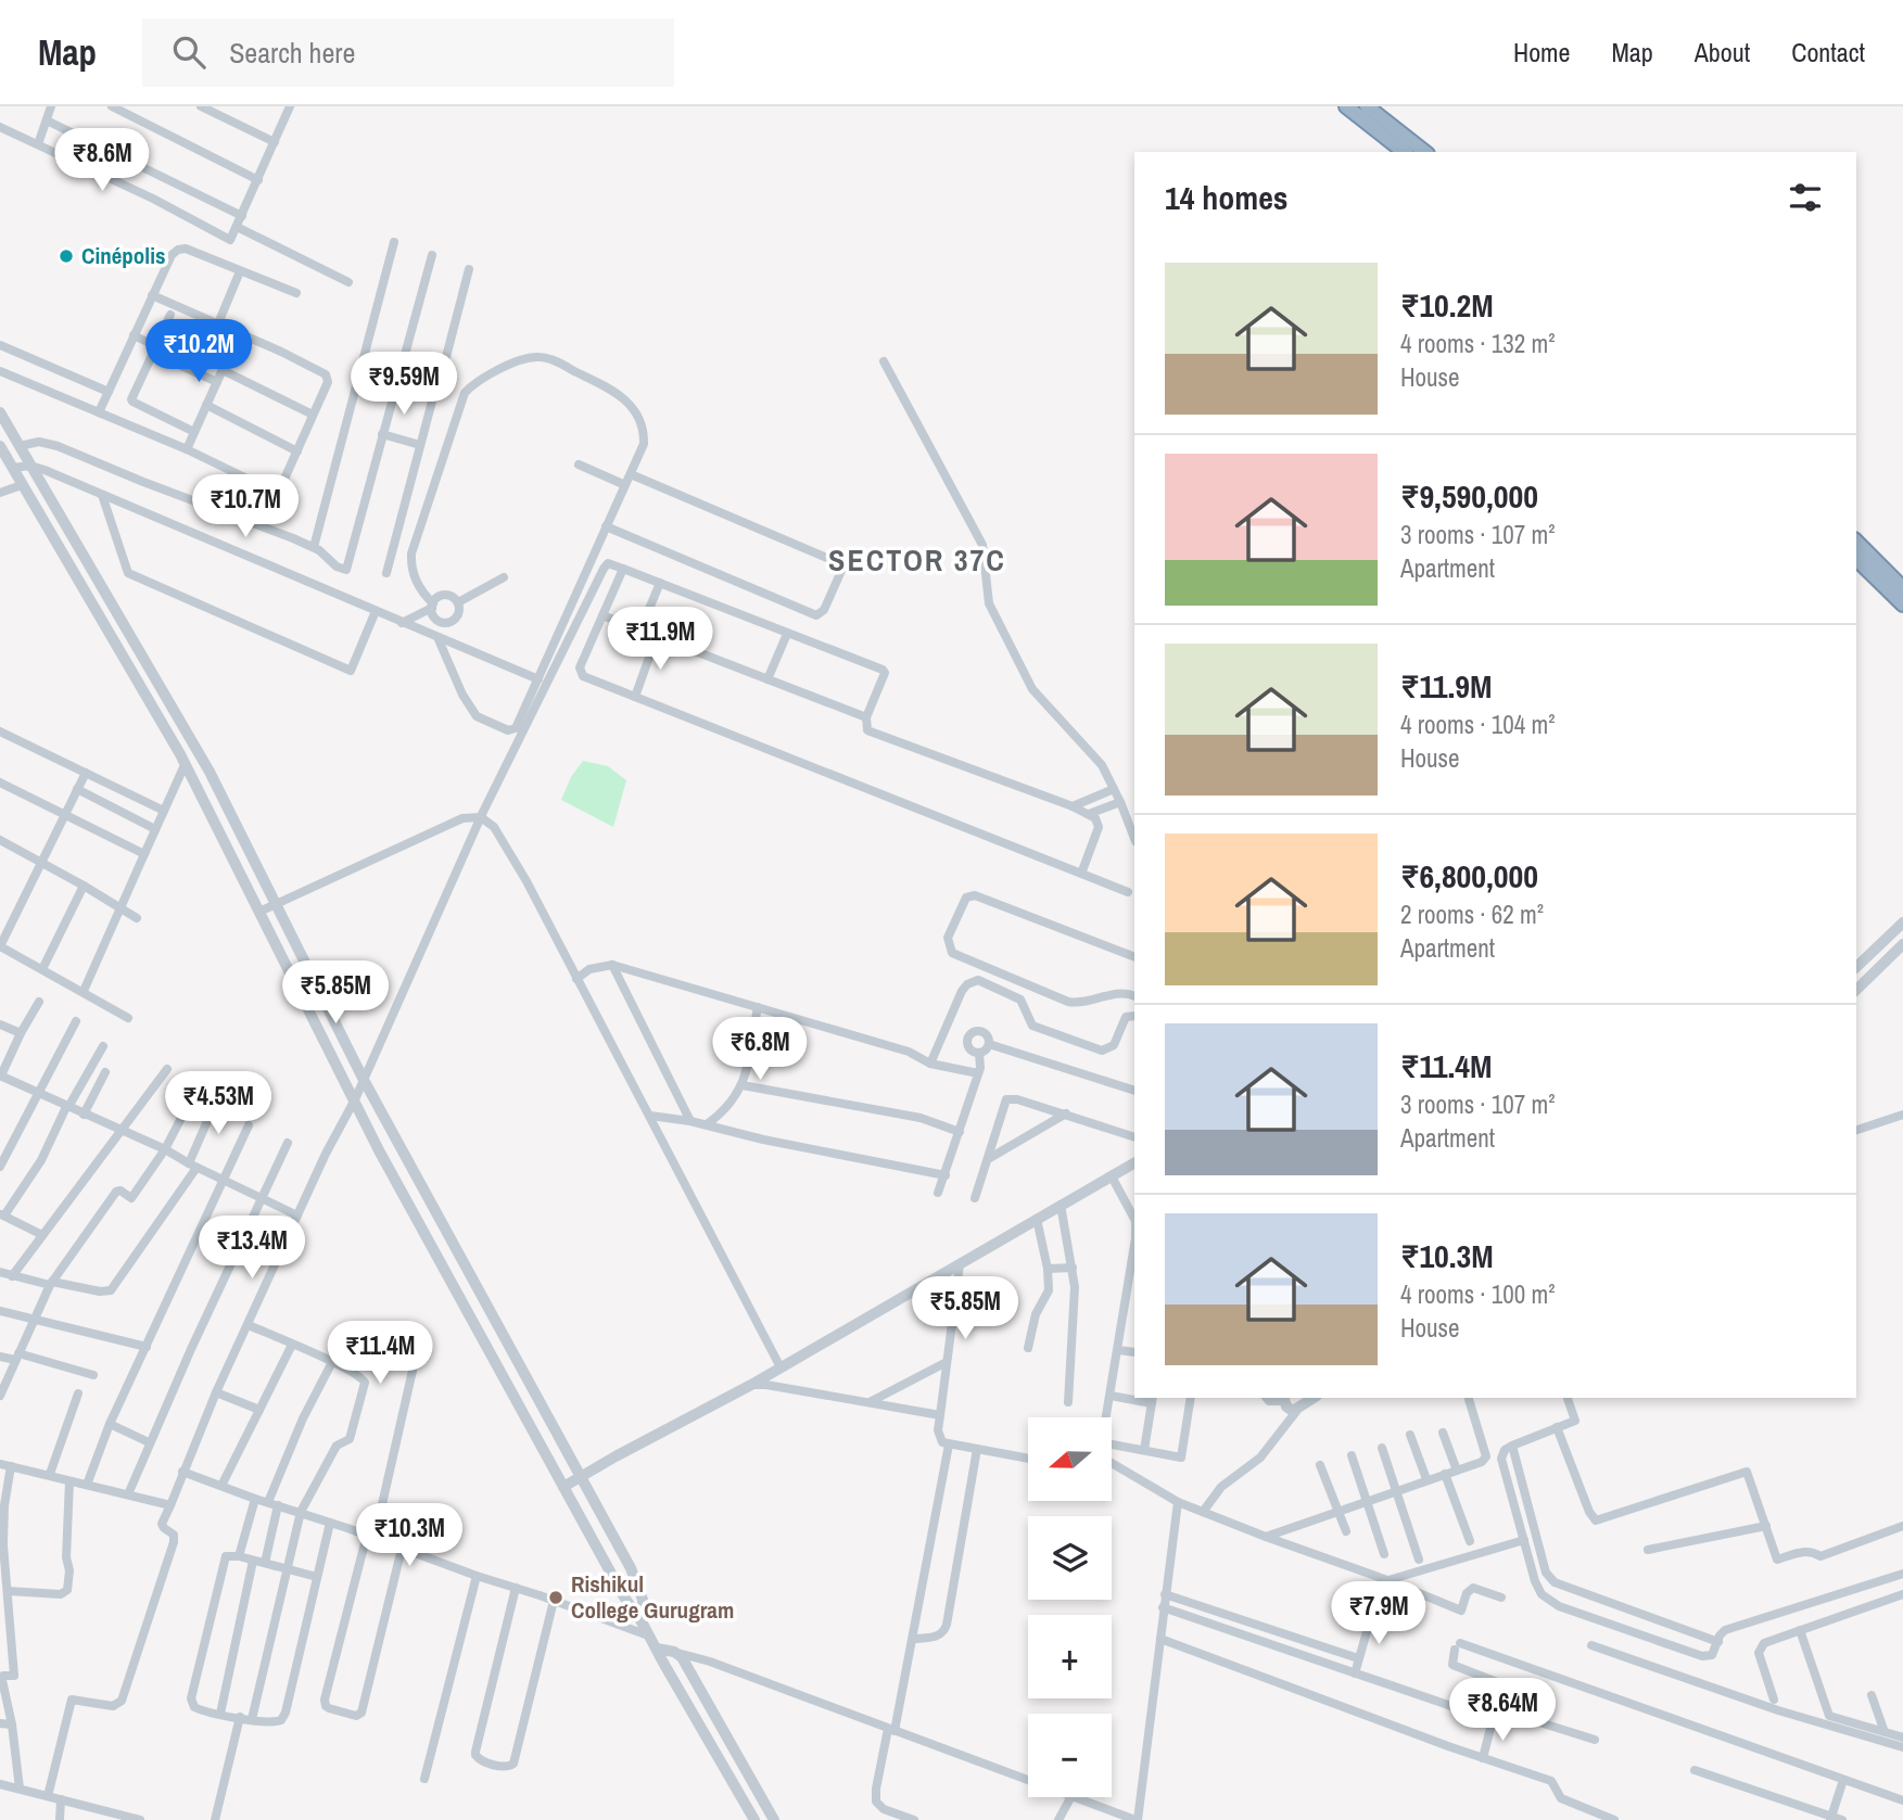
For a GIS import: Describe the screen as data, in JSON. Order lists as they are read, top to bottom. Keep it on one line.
{"districts":["SECTOR 37C"],"places":["Cinépolis","Rishikul College Gurugram"],"north":"left","page":{"header":"Map","search":"Search here","nav":["Home","Map","About","Contact"],"price":["₹8.6M","₹10.2M","₹9.59M","₹10.7M","₹11.9M","₹5.85M","₹6.8M","₹4.53M","₹13.4M","₹5.85M","₹11.4M","₹10.3M","₹7.9M","₹8.64M"],"heading":"14 homes","list":[{"name":"₹10.2M","note":"4 rooms · 132 m² · House"},{"name":"₹9,590,000","note":"3 rooms · 107 m² · Apartment"},{"name":"₹11.9M","note":"4 rooms · 104 m² · House"},{"name":"₹6,800,000","note":"2 rooms · 62 m² · Apartment"},{"name":"₹11.4M","note":"3 rooms · 107 m² · Apartment"},{"name":"₹10.3M","note":"4 rooms · 100 m² · House"}],"map_buttons":["+","−"]}}
